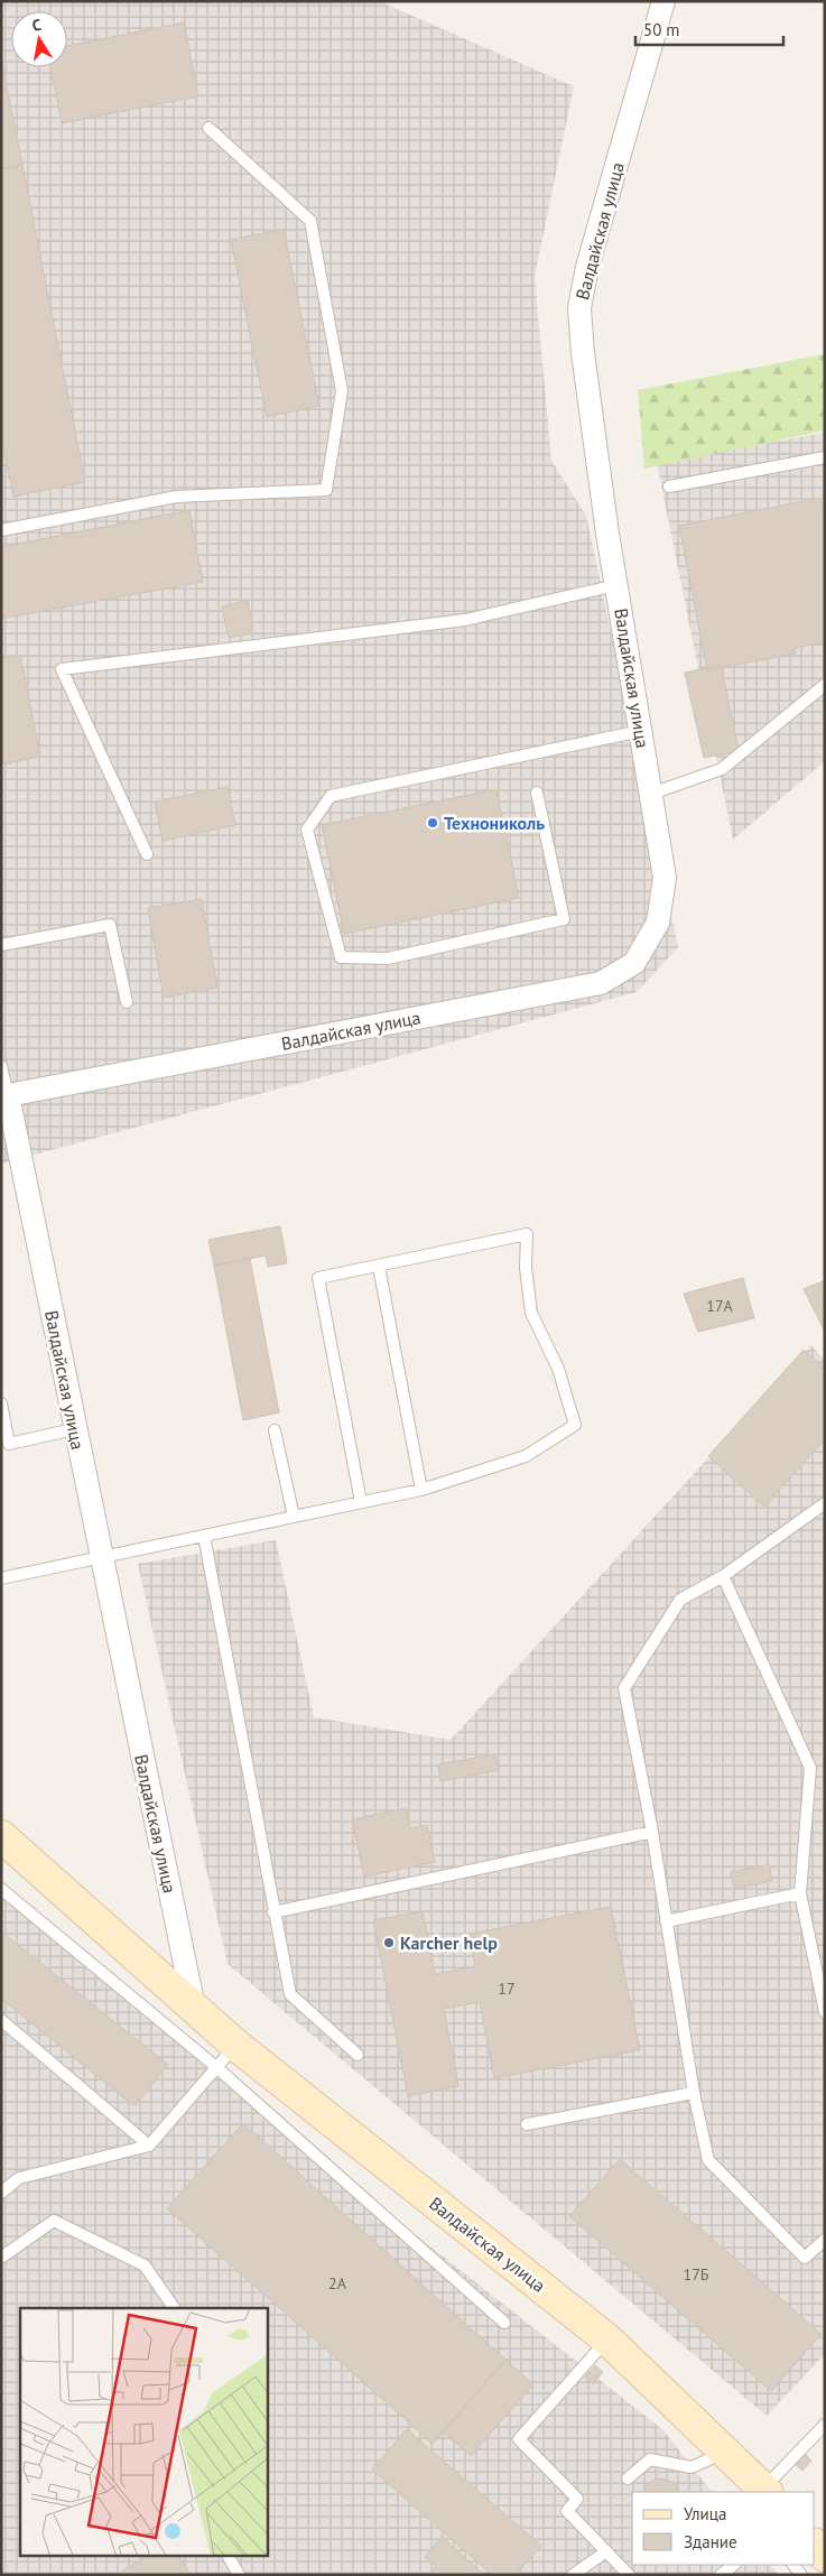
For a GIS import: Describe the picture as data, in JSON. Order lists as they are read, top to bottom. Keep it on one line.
{"streets":{"street":["Валдайская улица"]},"places":["Технониколь","Karcher help"],"house_numbers":["17А","17","17Б","2А"],"legend":["Улица","Здание"],"scale_bar":"50 m","north":"top"}
